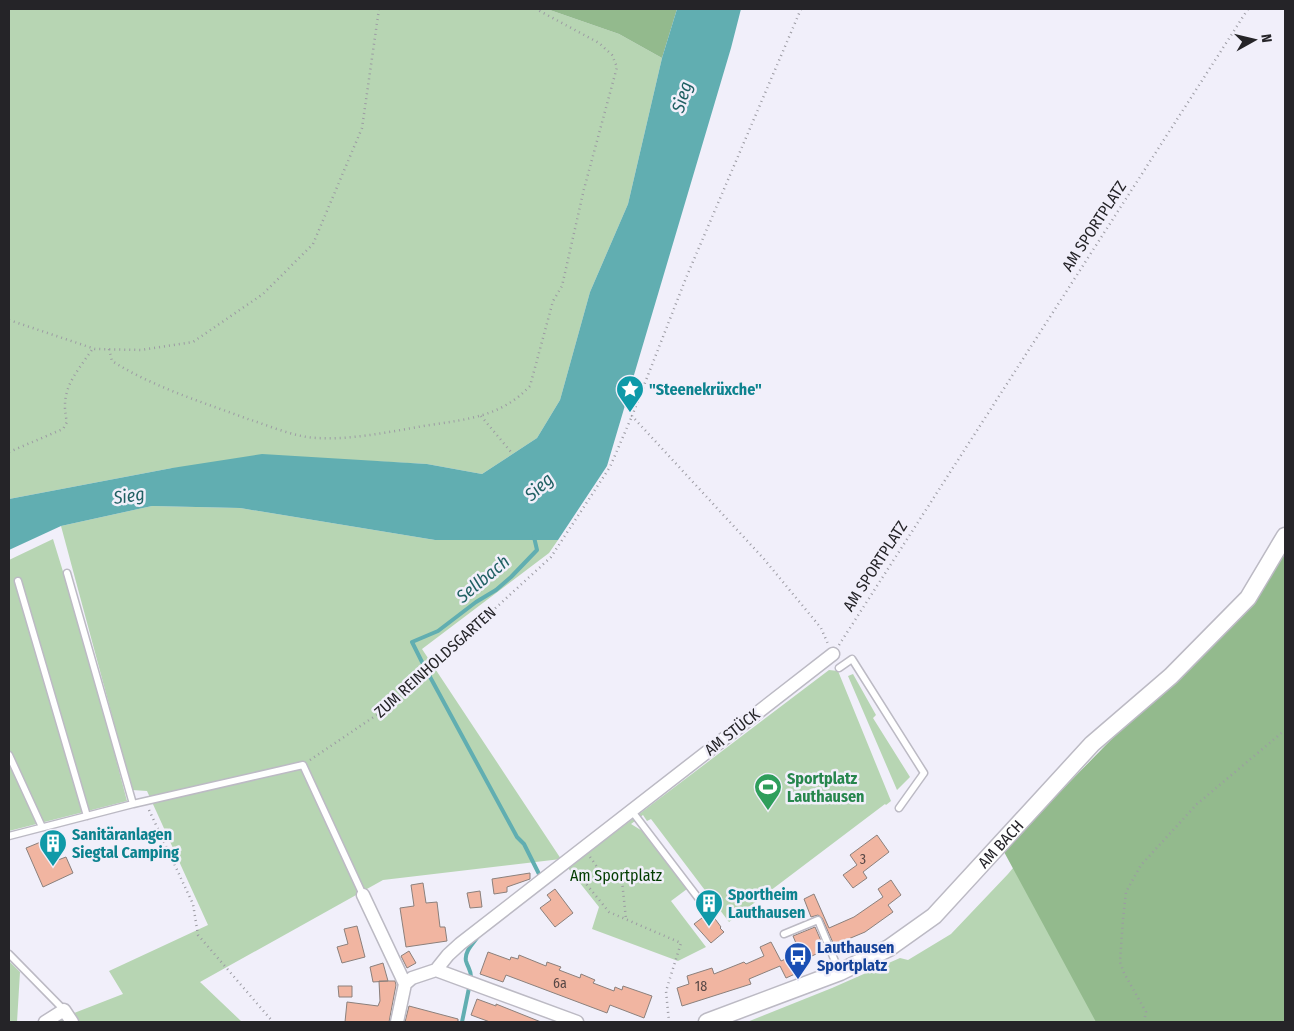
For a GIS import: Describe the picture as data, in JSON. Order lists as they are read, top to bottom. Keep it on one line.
{"streets":{"street":["AM STÜCK","AM BACH"],"path":["AM SPORTPLATZ","ZUM REINHOLDSGARTEN"]},"crossings":[["AM SPORTPLATZ","AM STÜCK"]],"water":["Sieg","Sellbach"],"parks":["Am Sportplatz"],"places":{"place":["\"Steenekrüxche\""],"sports":["Sportplatz Lauthausen"],"building":["Sanitäranlagen Siegtal Camping","Sportheim Lauthausen"],"bus stop":["Lauthausen Sportplatz"]},"house_numbers":["3","6a","18"],"north":"right"}
